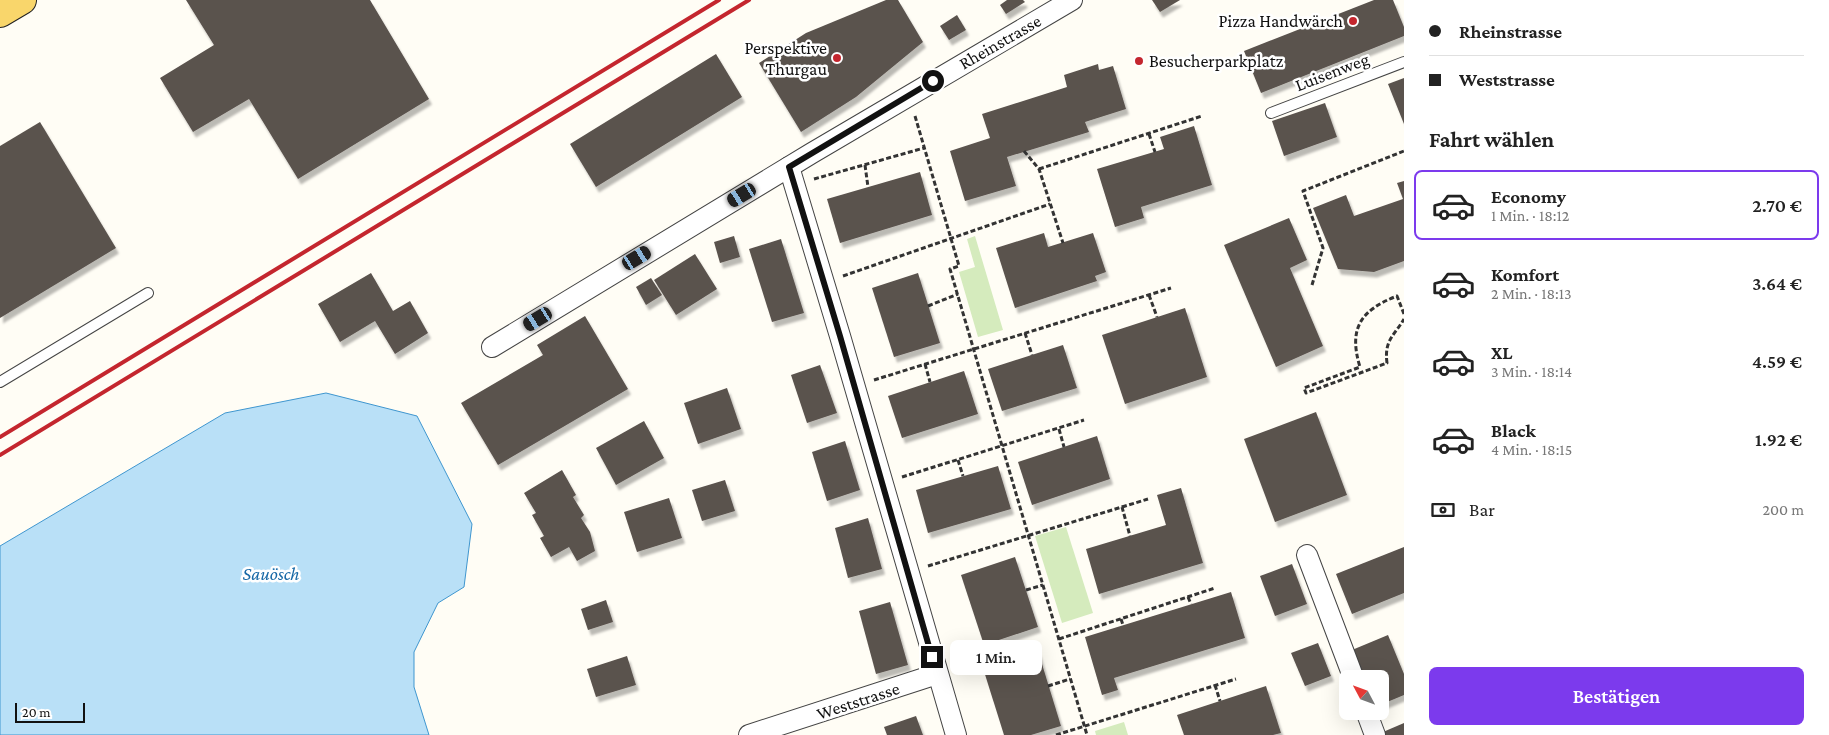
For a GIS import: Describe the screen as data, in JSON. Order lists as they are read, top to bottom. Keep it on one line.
{"streets":{"street":["Rheinstrasse","Weststrasse"],"lane":["Luisenweg"]},"water":["Sauösch"],"places":["Pizza Handwärch","Perspektive Thurgau","Besucherparkplatz"],"scale_bar":"20 m","north":"top left","page":{"banner":["Rheinstrasse","Weststrasse"],"heading":"Fahrt wählen","list":[{"name":"Economy","note":"1 Min. · 18:12","value":"2.70 €"},{"name":"Komfort","note":"2 Min. · 18:13","value":"3.64 €"},{"name":"XL","note":"3 Min. · 18:14","value":"4.59 €"},{"name":"Black","note":"4 Min. · 18:15","value":"1.92 €"}],"pay":["Bar","200 m"],"bubble":"1 Min.","buttons":"Bestätigen","scale":"20 m"}}
